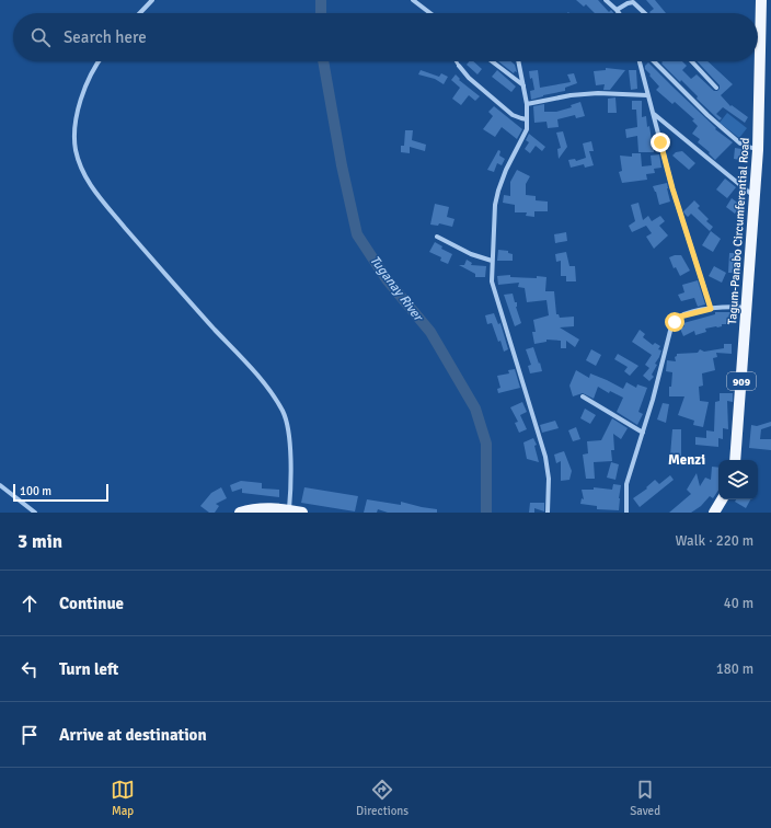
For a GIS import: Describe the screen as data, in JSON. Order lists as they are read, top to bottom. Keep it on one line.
{"streets":{"main road":["Tagum-Panabo Circumferential Road","909"]},"districts":["Menzi"],"water":["Tuganay River"],"scale_bar":"100 m","page":{"search":"Search here","scale":"100 m","heading":["3 min","Walk · 220 m"],"list":[["Continue","40 m"],["Turn left","180 m"],"Arrive at destination"],"nav":["Map","Directions","Saved"]}}
